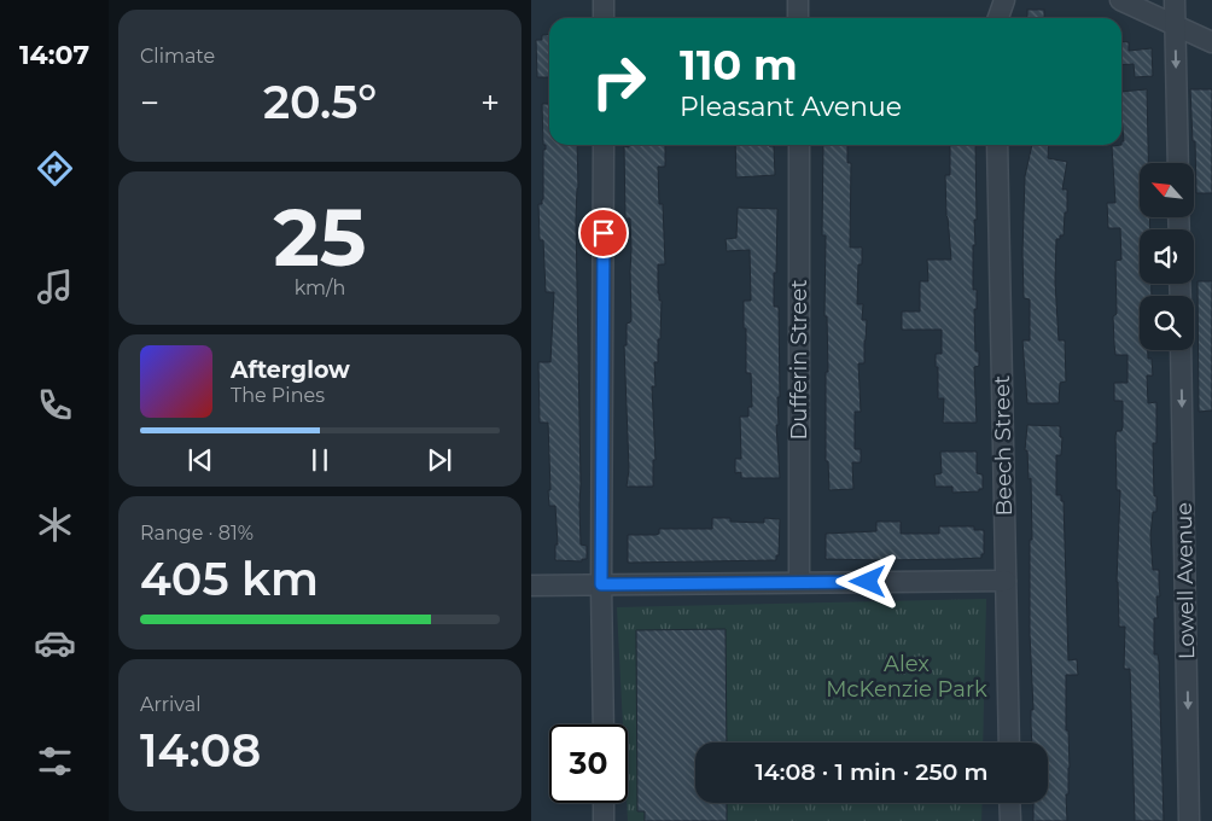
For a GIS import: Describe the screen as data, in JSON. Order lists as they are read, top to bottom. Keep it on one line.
{"streets":{"street":["Dufferin Street","Beech Street","Lowell Avenue"]},"one_way":["Lowell Avenue"],"parks":["Alex McKenzie Park"],"north":"top left","page":{"tabs":"14:07","tile":["Climate",["25","km/h"],["Range · 81%","405 km"],["Arrival","14:08"]],"turn":["110 m","Pleasant Avenue"],"heat":["−","20.5°","+"],"song":["Afterglow","The Pines"],"limit":"30","trip":"14:08 · 1 min · 250 m"}}
